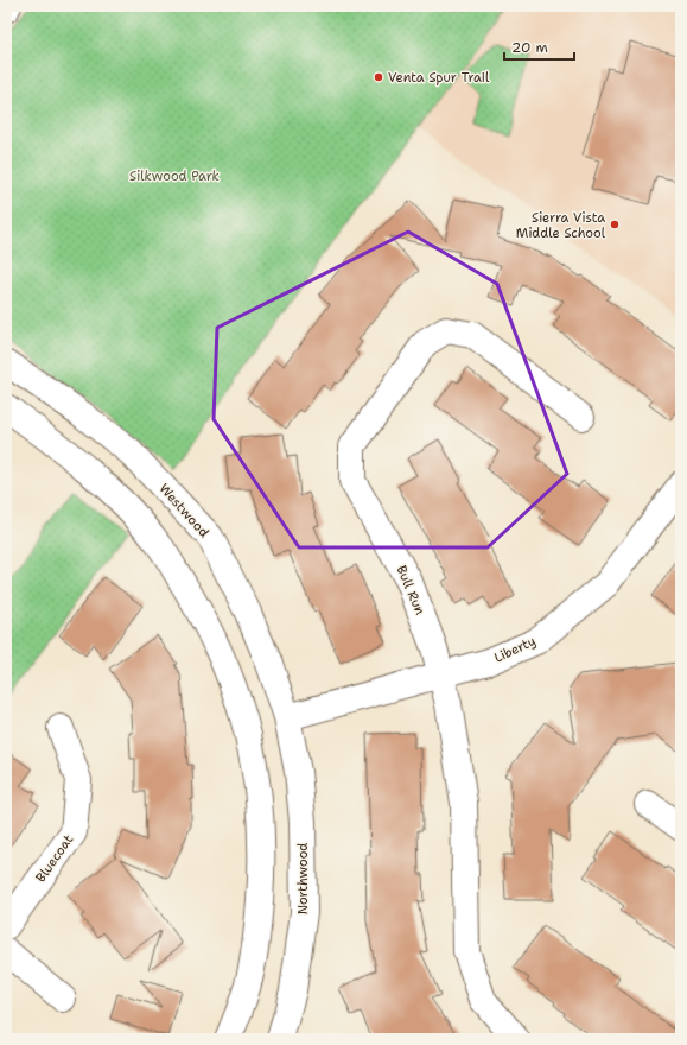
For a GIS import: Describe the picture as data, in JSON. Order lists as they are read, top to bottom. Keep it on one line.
{"streets":{"street":["Westwood","Bull Run","Liberty","Bluecoat","Northwood"]},"crossings":[["Westwood","Liberty"],["Westwood","Northwood"],["Bull Run","Liberty"],["Liberty","Northwood"]],"parks":["Silkwood Park"],"places":["Venta Spur Trail","Sierra Vista Middle School"],"scale_bar":"20 m"}
